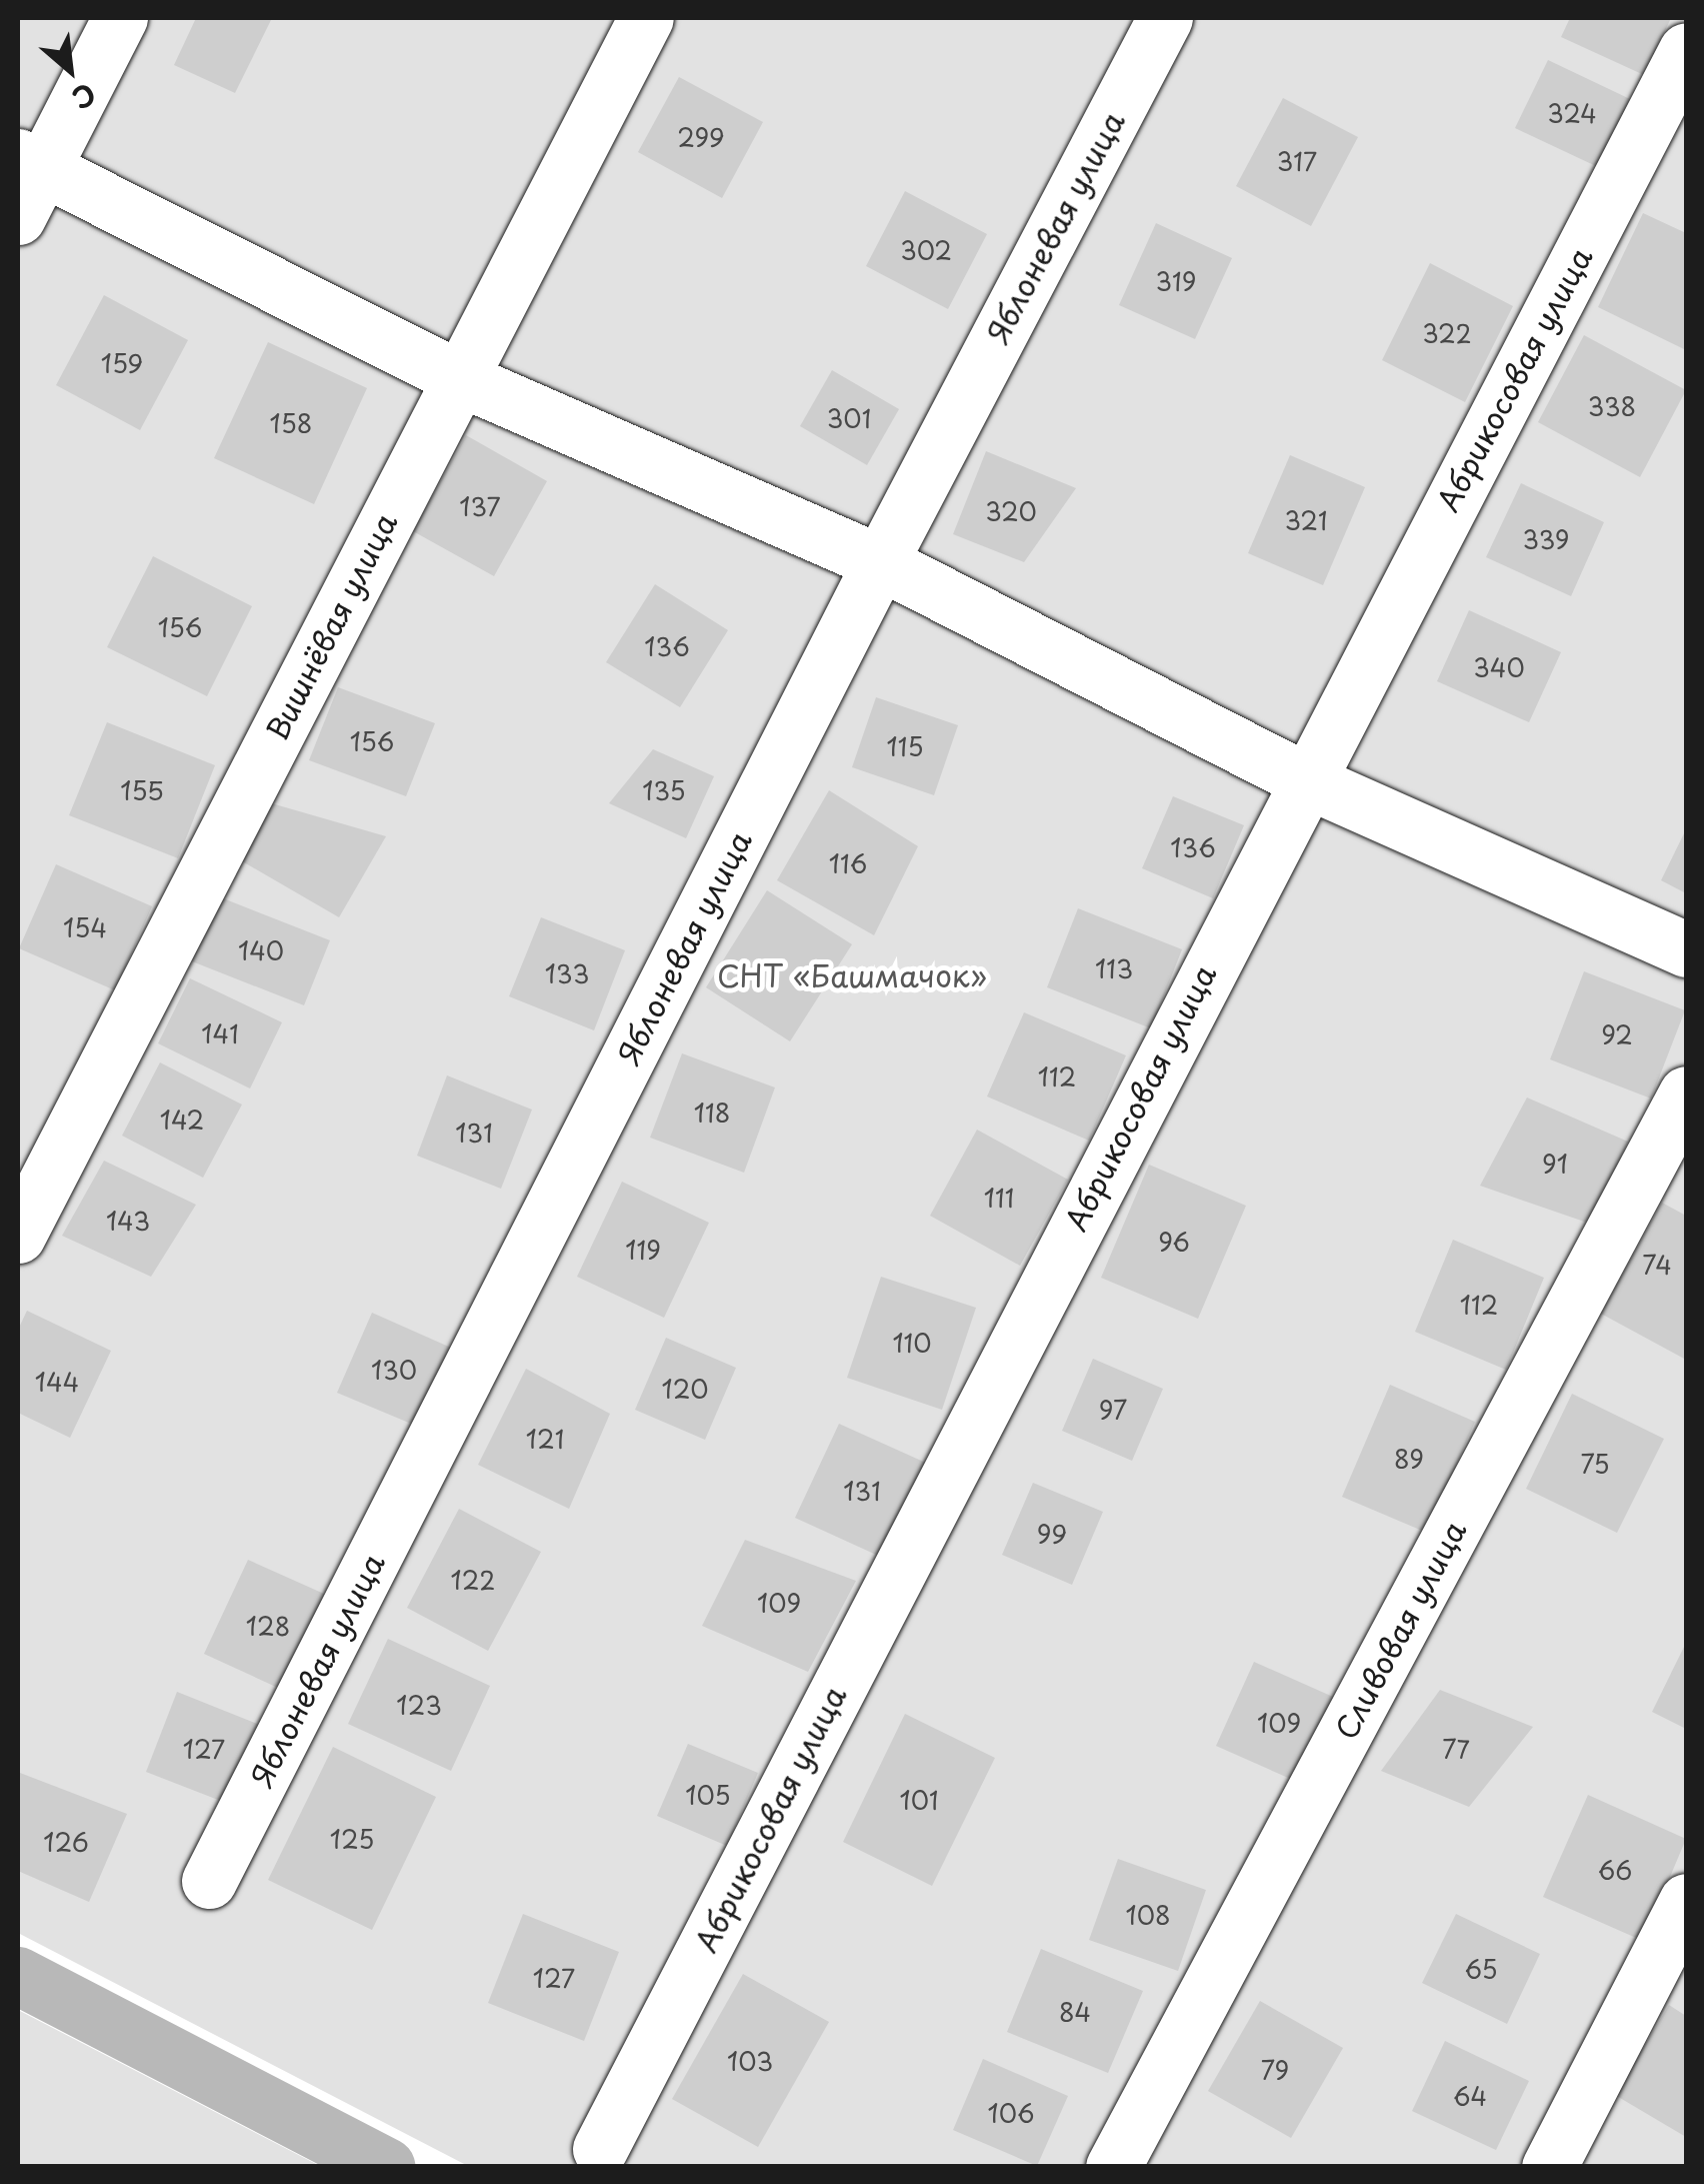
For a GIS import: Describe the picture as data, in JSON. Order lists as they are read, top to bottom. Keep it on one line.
{"streets":{"street":["Яблоневая улица","Абрикосовая улица","Вишнёвая улица","Сливовая улица"]},"parks":["СНТ «Башмачок»"],"house_numbers":["324","299","317","302","319","322","159","338","301","158","137","320","321","339","156","136","340","156","115","155","135","136","116","154","140","113","133","141","92","112","118","142","131","91","111","143","96","119","74","112","110","130","144","120","97","121","89","75","131","99","122","109","128","123","109","127","77","105","101","125","126","66","108","65","127","84","103","79","64","106"],"north":"bottom right"}
